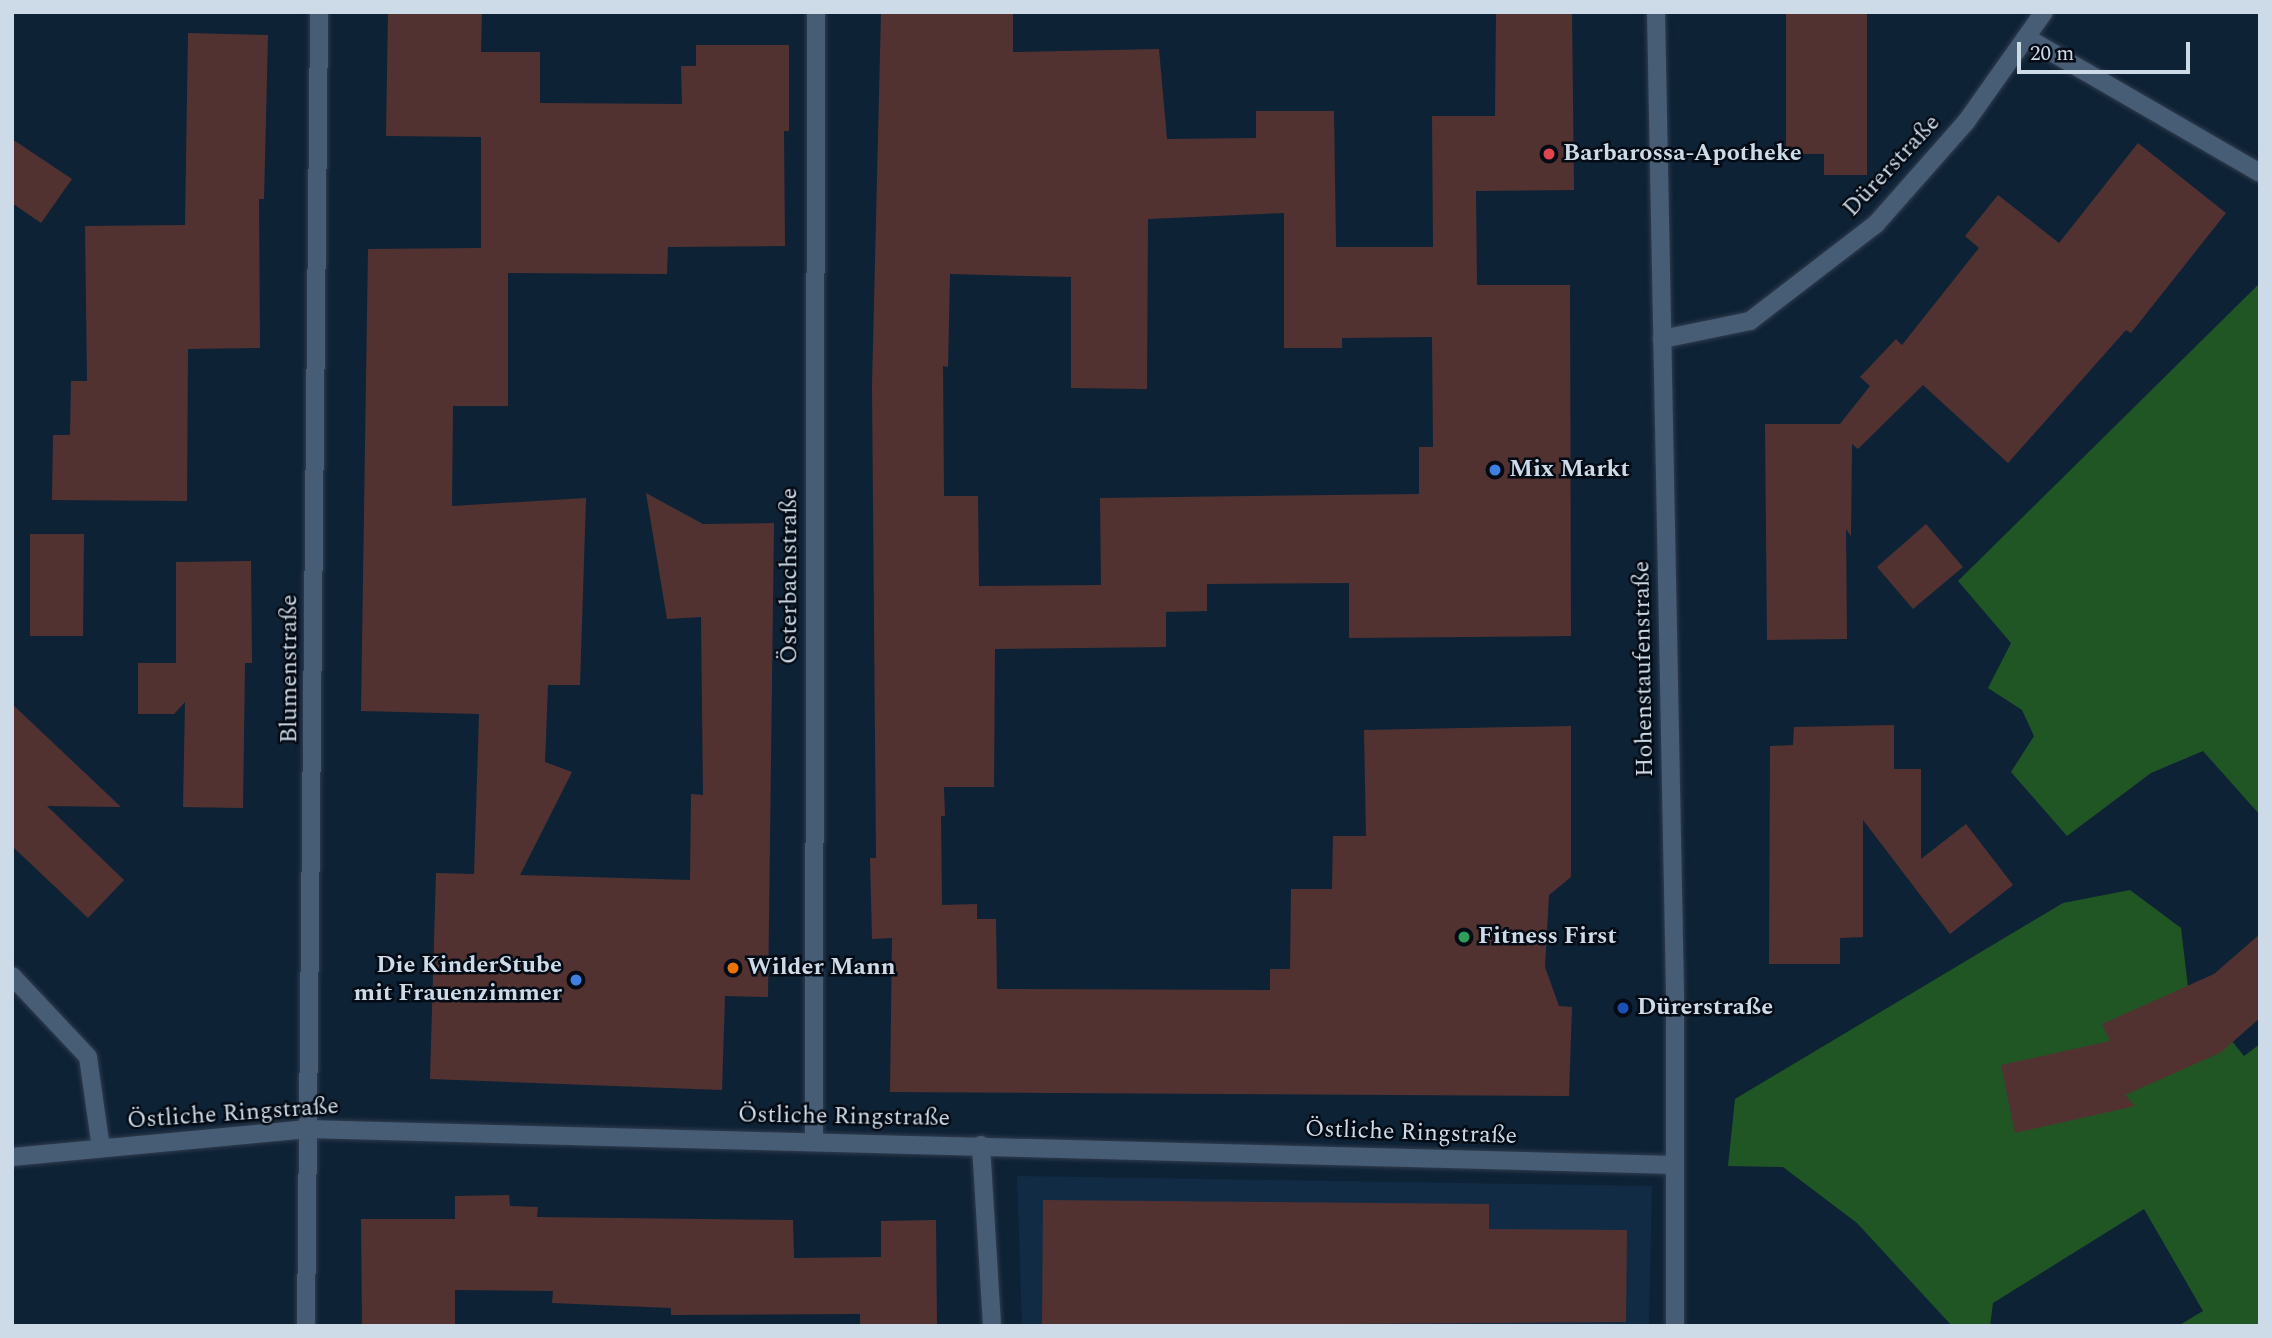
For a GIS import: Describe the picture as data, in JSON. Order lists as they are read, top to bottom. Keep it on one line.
{"streets":{"street":["Dürerstraße","Österbachstraße","Blumenstraße","Hohenstaufenstraße","Östliche Ringstraße"]},"crossings":[["Dürerstraße","Hohenstaufenstraße"],["Österbachstraße","Östliche Ringstraße"],["Blumenstraße","Östliche Ringstraße"],["Hohenstaufenstraße","Östliche Ringstraße"]],"places":["Barbarossa-Apotheke","Mix Markt","Fitness First","Wilder Mann","Die KinderStube mit Frauenzimmer","Dürerstraße"],"scale_bar":"20 m"}
